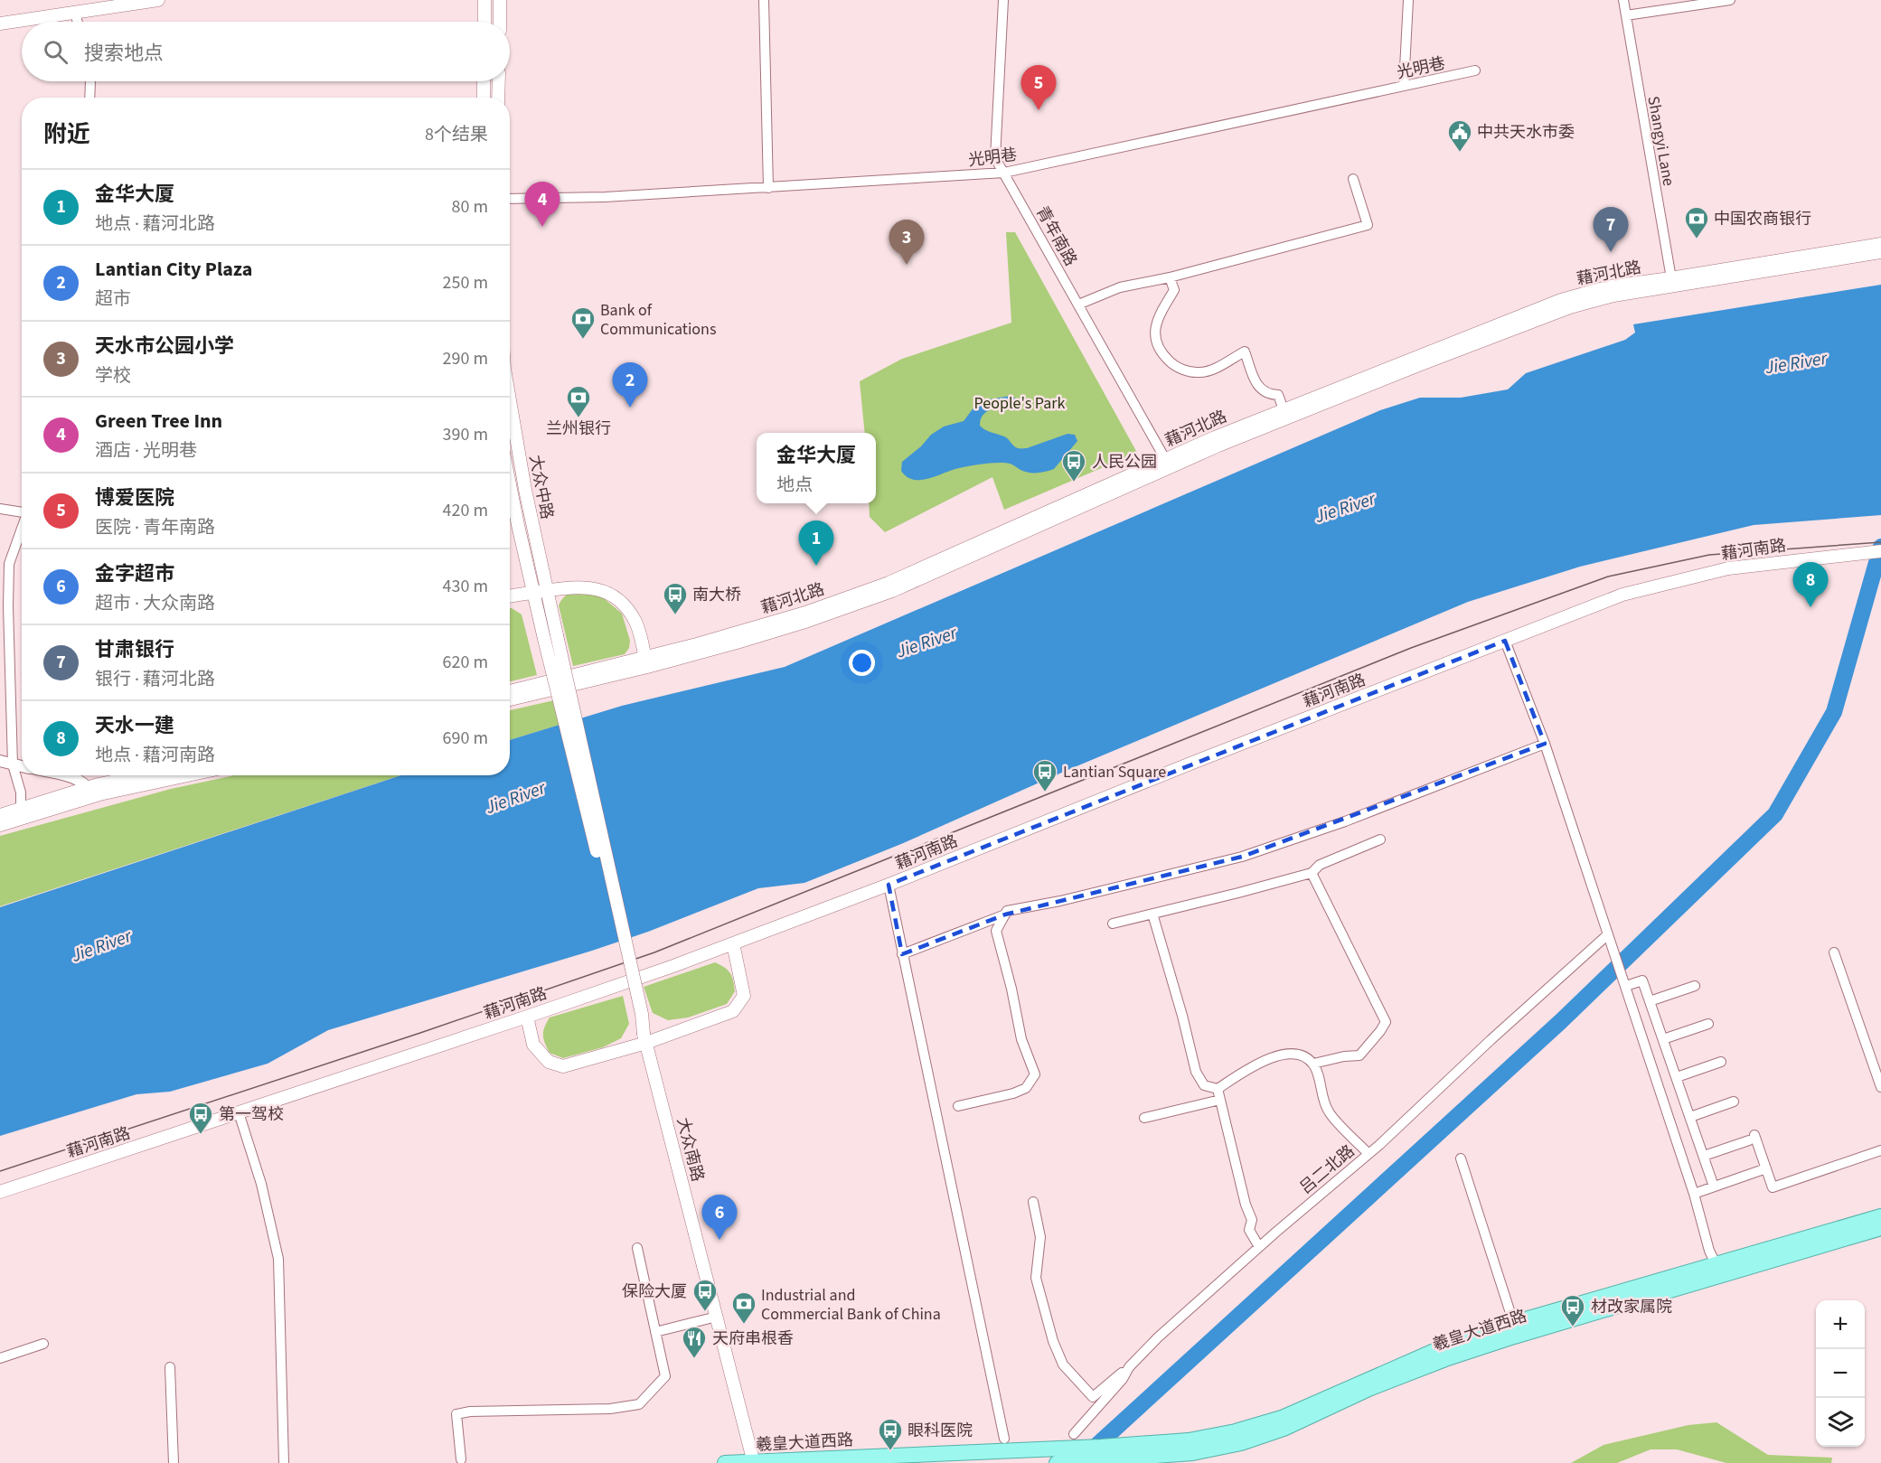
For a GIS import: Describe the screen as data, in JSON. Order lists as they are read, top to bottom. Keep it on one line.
{"streets":{"main road":["藉河北路","大众中路","藉河南路","大众南路","羲皇大道西路"],"street":["光明巷","Shangyi Lane","青年南路","吕二北路"]},"crossings":[["光明巷","青年南路"],["Shangyi Lane","藉河北路"],["青年南路","藉河北路"],["大众中路","大众南路"],["大众南路","羲皇大道西路"]],"water":["Jie River"],"parks":["People's Park"],"places":{"public building":["中共天水市委"],"bank":["中国农商银行","Bank of Communications","兰州银行","Industrial and Commercial Bank of China"],"bus stop":["人民公园","南大桥","Lantian Square","第一驾校","保险大厦","材改家属院","眼科医院"],"restaurant":["天府串根香"]},"page":{"search":"搜索地点","pins":["5","4","7","3","2","1","8","6"],"heading":["附近","8个结果"],"list":[{"mark":"1","name":"金华大厦","note":"地点 · 藉河北路","value":"80 m"},{"mark":"2","name":"Lantian City Plaza","note":"超市","value":"250 m"},{"mark":"3","name":"天水市公园小学","note":"学校","value":"290 m"},{"mark":"4","name":"Green Tree Inn","note":"酒店 · 光明巷","value":"390 m"},{"mark":"5","name":"博爱医院","note":"医院 · 青年南路","value":"420 m"},{"mark":"6","name":"金字超市","note":"超市 · 大众南路","value":"430 m"},{"mark":"7","name":"甘肃银行","note":"银行 · 藉河北路","value":"620 m"},{"mark":"8","name":"天水一建","note":"地点 · 藉河南路","value":"690 m"}],"popup":["金华大厦","地点"],"map_buttons":["+","−"]}}
